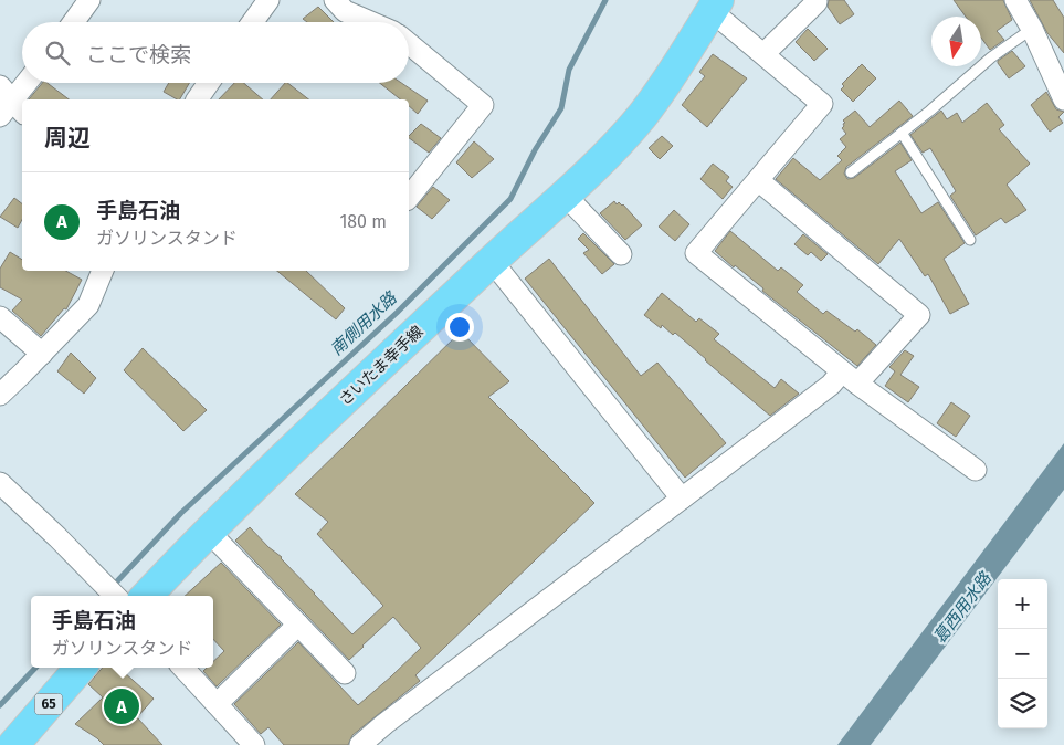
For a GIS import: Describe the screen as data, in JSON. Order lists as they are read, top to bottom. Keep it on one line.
{"streets":{"main road":["さいたま幸手線","65"]},"water":["南側用水路","葛西用水路"],"north":"bottom","page":{"search":"ここで検索","heading":"周辺","list":[{"mark":"A","name":"手島石油","note":"ガソリンスタンド","value":"180 m"}],"map_buttons":["+","−"],"popup":["手島石油","ガソリンスタンド"],"pins":"A"}}
